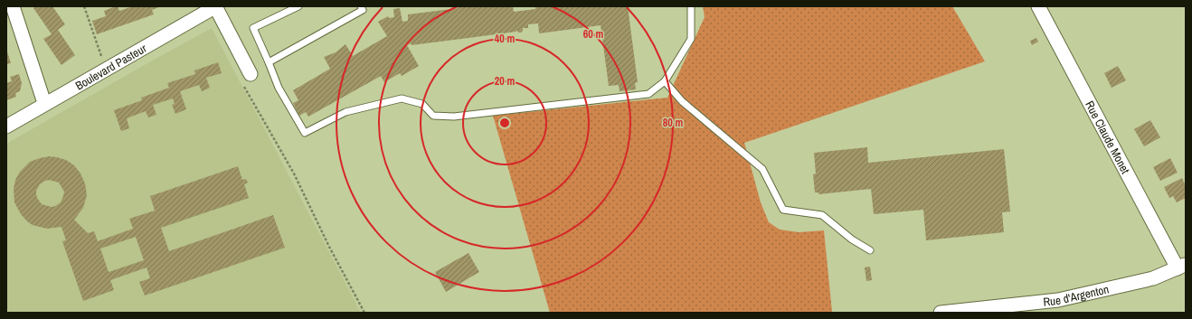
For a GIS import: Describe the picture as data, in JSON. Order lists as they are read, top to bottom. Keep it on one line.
{"streets":{"street":["Boulevard Pasteur","Rue Claude Monet","Rue d'Argenton"]},"crossings":[["Rue Claude Monet","Rue d'Argenton"]],"rings":["60 m","40 m","20 m","80 m"]}
